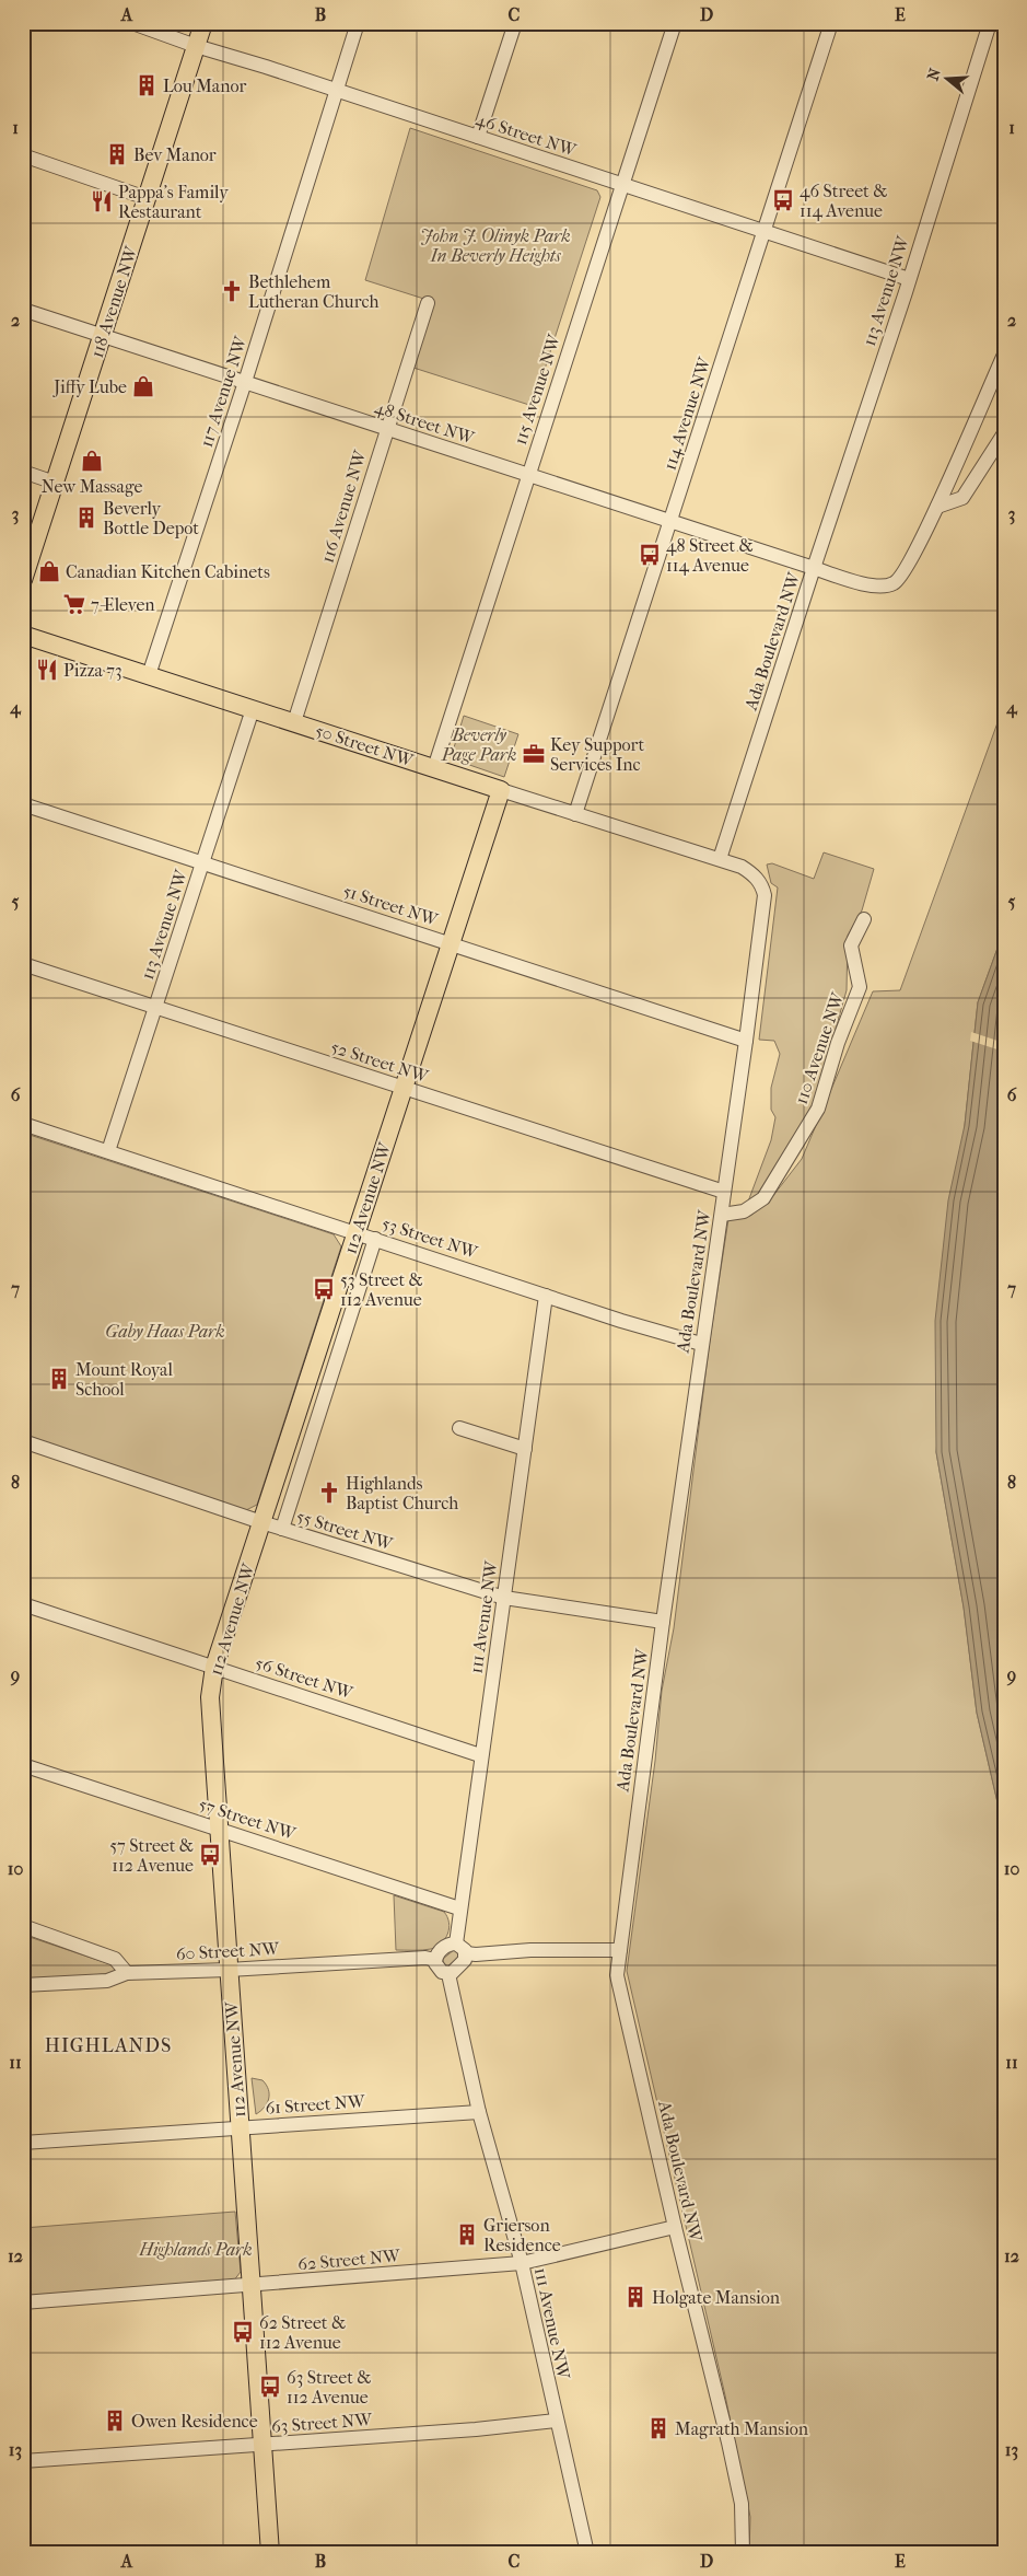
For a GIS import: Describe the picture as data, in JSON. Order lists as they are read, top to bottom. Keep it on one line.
{"streets":{"main road":["118 Avenue NW","50 Street NW","112 Avenue NW"],"street":["46 Street NW","113 Avenue NW","115 Avenue NW","117 Avenue NW","114 Avenue NW","48 Street NW","116 Avenue NW","Ada Boulevard NW","51 Street NW","110 Avenue NW","52 Street NW","53 Street NW","55 Street NW","111 Avenue NW","56 Street NW","57 Street NW","60 Street NW","61 Street NW","62 Street NW","63 Street NW"]},"crossings":[["46 Street NW","113 Avenue NW"],["46 Street NW","118 Avenue NW"],["46 Street NW","115 Avenue NW"],["46 Street NW","117 Avenue NW"],["46 Street NW","114 Avenue NW"],["113 Avenue NW","48 Street NW"],["113 Avenue NW","Ada Boulevard NW"],["113 Avenue NW","50 Street NW"],["113 Avenue NW","51 Street NW"],["113 Avenue NW","52 Street NW"],["113 Avenue NW","53 Street NW"],["118 Avenue NW","48 Street NW"],["115 Avenue NW","48 Street NW"],["115 Avenue NW","50 Street NW"],["117 Avenue NW","48 Street NW"],["117 Avenue NW","50 Street NW"],["114 Avenue NW","48 Street NW"],["114 Avenue NW","50 Street NW"],["48 Street NW","116 Avenue NW"],["48 Street NW","Ada Boulevard NW"],["116 Avenue NW","50 Street NW"],["Ada Boulevard NW","50 Street NW"],["Ada Boulevard NW","51 Street NW"],["Ada Boulevard NW","110 Avenue NW"],["Ada Boulevard NW","52 Street NW"],["Ada Boulevard NW","53 Street NW"],["Ada Boulevard NW","55 Street NW"],["Ada Boulevard NW","62 Street NW"],["50 Street NW","112 Avenue NW"],["51 Street NW","112 Avenue NW"],["52 Street NW","112 Avenue NW"],["112 Avenue NW","53 Street NW"],["112 Avenue NW","55 Street NW"],["112 Avenue NW","56 Street NW"],["112 Avenue NW","57 Street NW"],["112 Avenue NW","60 Street NW"],["112 Avenue NW","61 Street NW"],["112 Avenue NW","62 Street NW"],["112 Avenue NW","63 Street NW"],["53 Street NW","111 Avenue NW"],["55 Street NW","111 Avenue NW"],["111 Avenue NW","56 Street NW"],["111 Avenue NW","57 Street NW"],["111 Avenue NW","60 Street NW"],["111 Avenue NW","61 Street NW"],["111 Avenue NW","62 Street NW"],["111 Avenue NW","63 Street NW"]],"districts":["HIGHLANDS"],"parks":["John J. Olinyk Park In Beverly Heights","Beverly Page Park","Gaby Haas Park","Highlands Park"],"places":{"building":["Lou Manor","Bev Manor","Beverly Bottle Depot","Mount Royal School","Grierson Residence","Holgate Mansion","Owen Residence","Magrath Mansion"],"bus stop":["46 Street & 114 Avenue","48 Street & 114 Avenue","53 Street & 112 Avenue","57 Street & 112 Avenue","62 Street & 112 Avenue","63 Street & 112 Avenue"],"restaurant":["Pappa's Family Restaurant","Pizza 73"],"church":["Bethlehem Lutheran Church","Highlands Baptist Church"],"shop":["Jiffy Lube","New Massage","Canadian Kitchen Cabinets"],"supermarket":["7-Eleven"],"office":["Key Support Services Inc"]},"north":"left","grid":{"columns":["A","B","C","D","E"],"rows":["1","2","3","4","5","6","7","8","9","10","11","12","13"]}}
